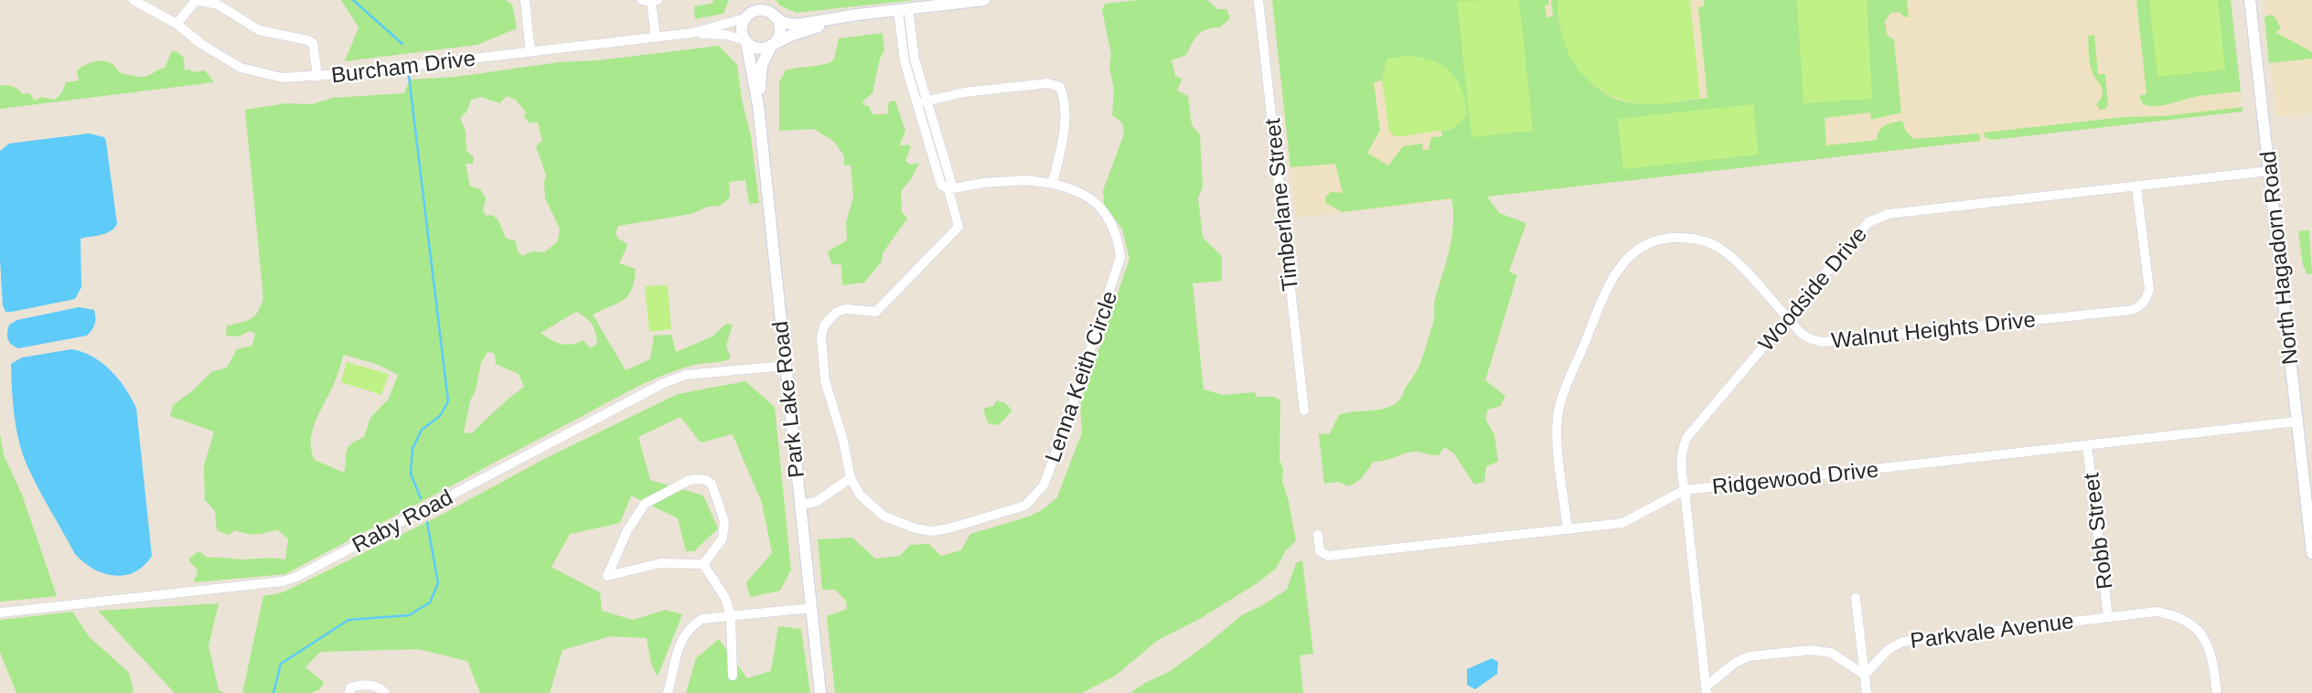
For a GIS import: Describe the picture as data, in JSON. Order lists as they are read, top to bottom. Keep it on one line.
{"streets":{"street":["Burcham Drive","Timberlane Street","North Hagadorn Road","Woodside Drive","Walnut Heights Drive","Lenna Keith Circle","Park Lake Road","Ridgewood Drive","Raby Road","Robb Street","Parkvale Avenue"]},"crossings":[["Burcham Drive","Park Lake Road"],["North Hagadorn Road","Woodside Drive"],["North Hagadorn Road","Ridgewood Drive"],["Woodside Drive","Walnut Heights Drive"],["Woodside Drive","Ridgewood Drive"],["Walnut Heights Drive","Ridgewood Drive"],["Park Lake Road","Raby Road"],["Ridgewood Drive","Robb Street"],["Robb Street","Parkvale Avenue"]]}
